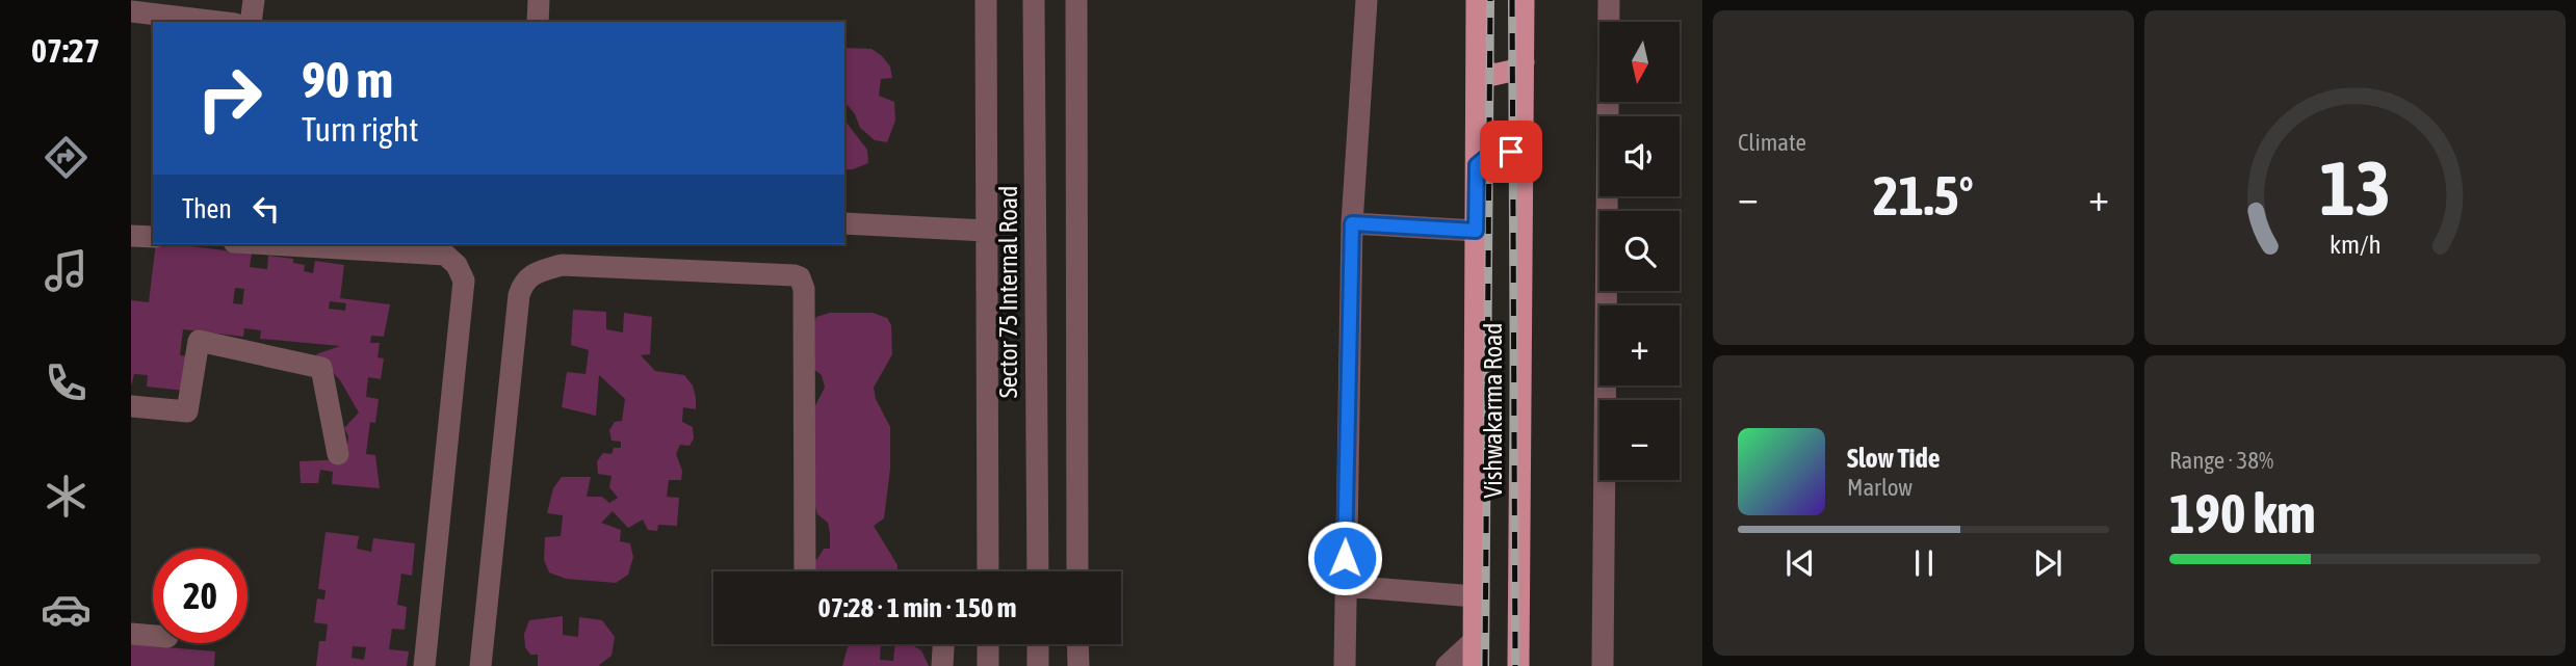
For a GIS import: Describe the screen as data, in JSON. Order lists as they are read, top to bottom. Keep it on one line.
{"streets":{"main road":["Vishwakarma Road"],"street":["Sector 75 Internal Road"]},"north":"bottom","page":{"tabs":"07:27","tile":["Climate",["Range · 38%","190 km"]],"map_buttons":["+","−"],"turn":["90 m","Turn right"],"heat":["−","21.5°","+"],"then":"Then","song":["Slow Tide","Marlow"],"limit":"20","trip":"07:28 · 1 min · 150 m","gauge":["13","km/h"]}}
